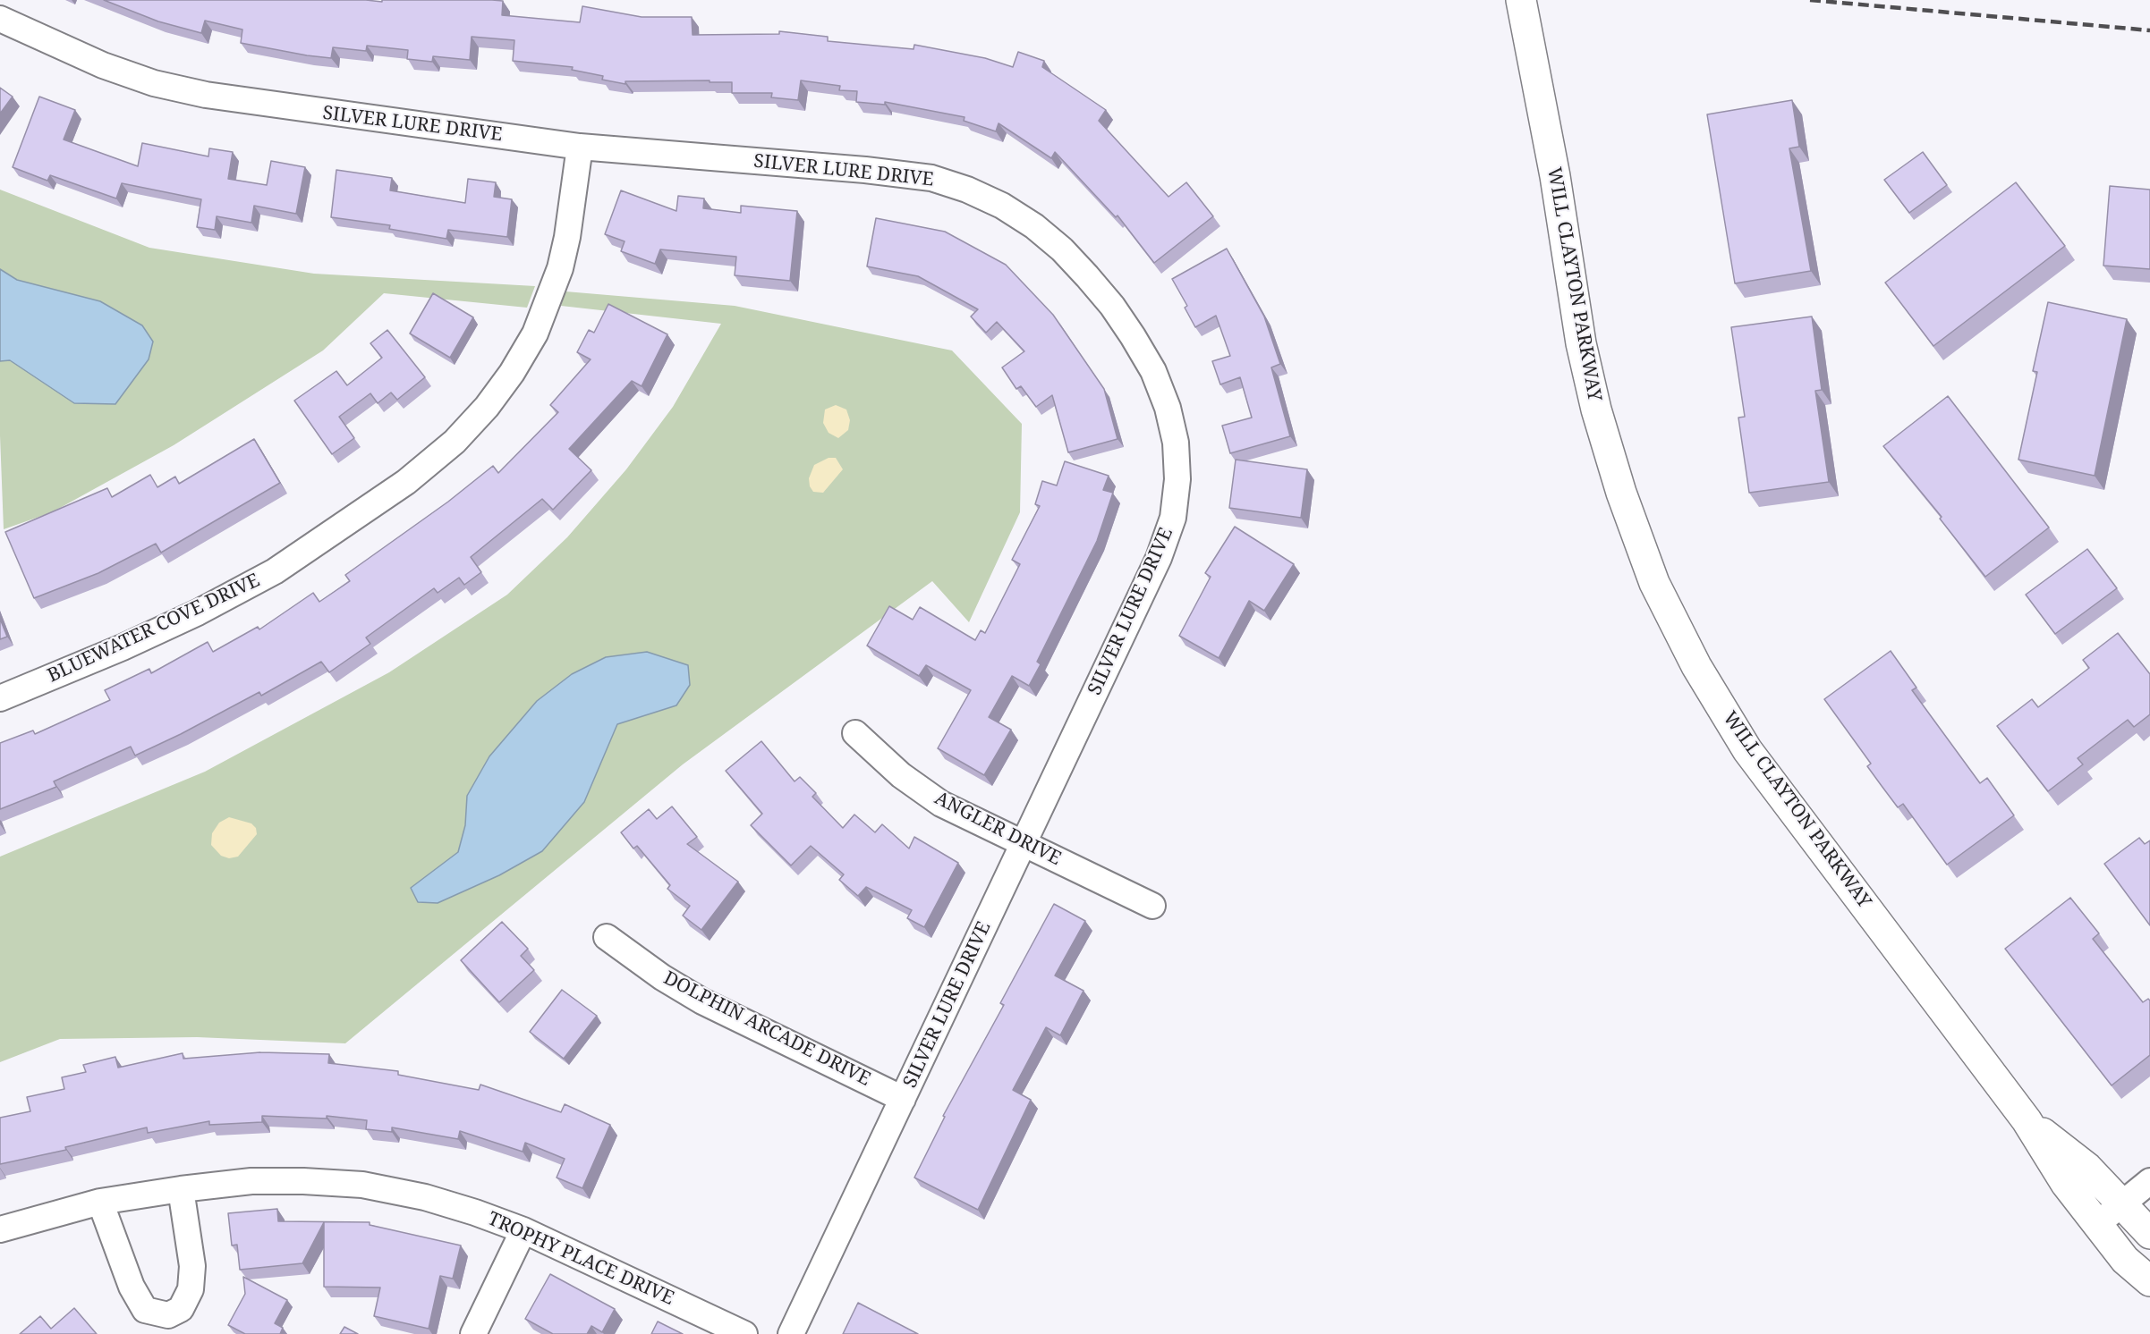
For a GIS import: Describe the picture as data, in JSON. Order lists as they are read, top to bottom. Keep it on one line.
{"streets":{"street":["SILVER LURE DRIVE","WILL CLAYTON PARKWAY","BLUEWATER COVE DRIVE","ANGLER DRIVE","DOLPHIN ARCADE DRIVE","TROPHY PLACE DRIVE"]},"crossings":[["SILVER LURE DRIVE","BLUEWATER COVE DRIVE"],["SILVER LURE DRIVE","ANGLER DRIVE"],["SILVER LURE DRIVE","DOLPHIN ARCADE DRIVE"]]}
